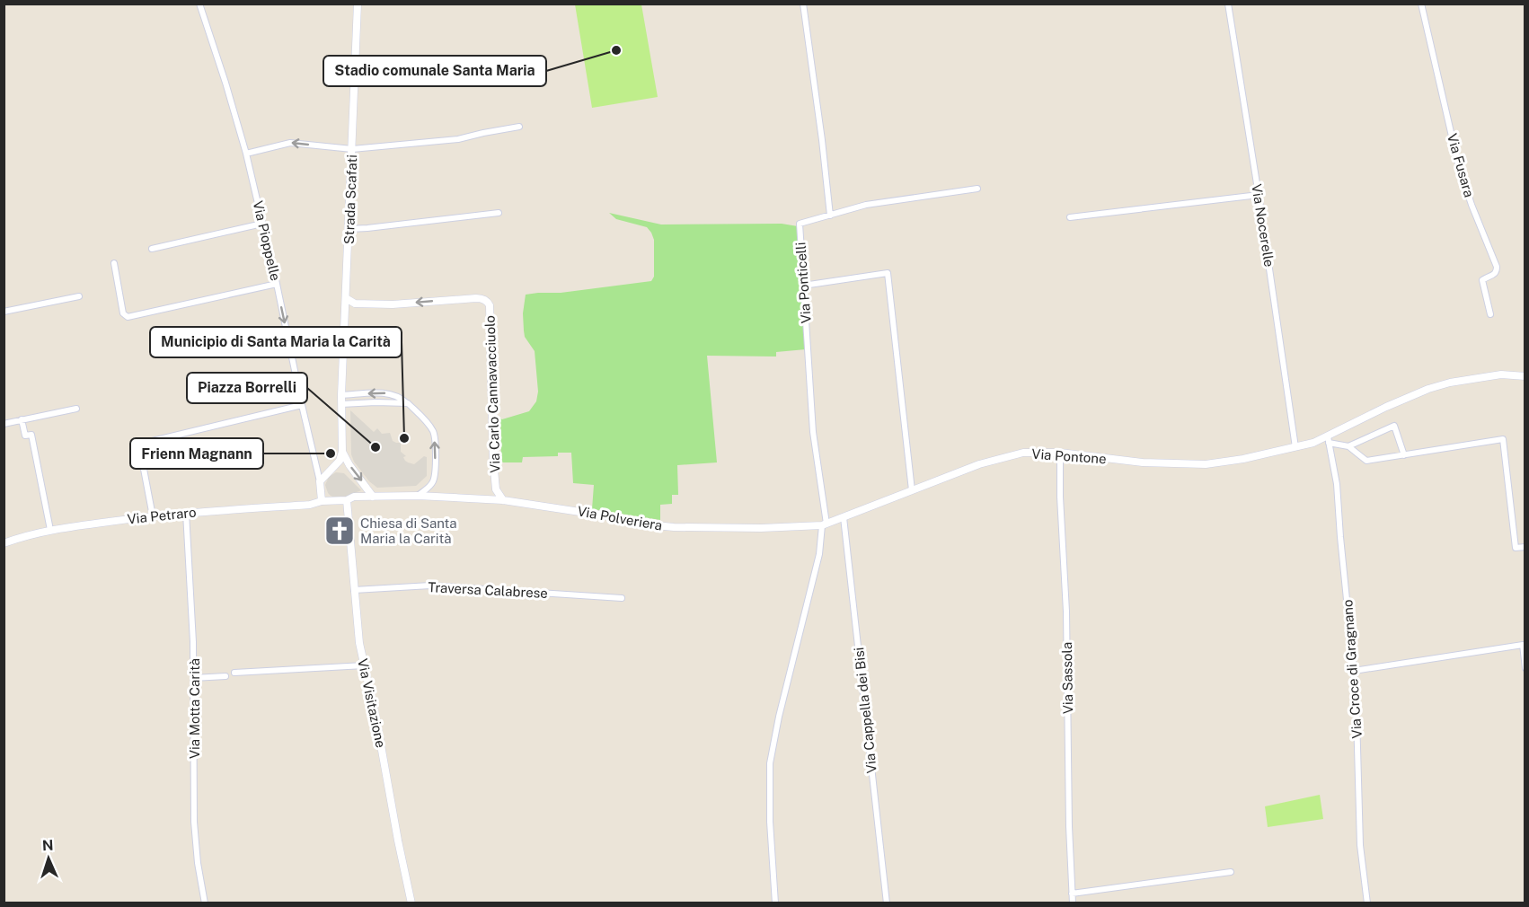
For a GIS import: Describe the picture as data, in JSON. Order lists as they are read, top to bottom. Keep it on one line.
{"streets":{"street":["Via Fusara","Strada Scafati","Via Nocerelle","Via Pioppelle","Via Ponticelli","Via Carlo Cannavacciuolo","Via Pontone","Via Petraro","Via Polveriera","Traversa Calabrese","Via Croce di Gragnano","Via Sassola","Via Visitazione","Via Motta Carità","Via Cappella dei Bisi"]},"crossings":[["Strada Scafati","Via Carlo Cannavacciuolo"],["Strada Scafati","Via Petraro"],["Strada Scafati","Via Polveriera"],["Via Nocerelle","Via Pontone"],["Via Ponticelli","Via Pontone"],["Via Ponticelli","Via Polveriera"],["Via Carlo Cannavacciuolo","Via Polveriera"],["Via Pontone","Via Polveriera"],["Via Pontone","Via Croce di Gragnano"],["Via Pontone","Via Sassola"],["Via Pontone","Via Cappella dei Bisi"],["Via Petraro","Via Polveriera"],["Via Petraro","Via Visitazione"],["Via Petraro","Via Motta Carità"],["Traversa Calabrese","Via Visitazione"]],"places":{"other":["Stadio comunale Santa Maria","Municipio di Santa Maria la Carità","Piazza Borrelli","Frienn Magnann"],"church":["Chiesa di Santa Maria la Carità"]},"north":"top"}
